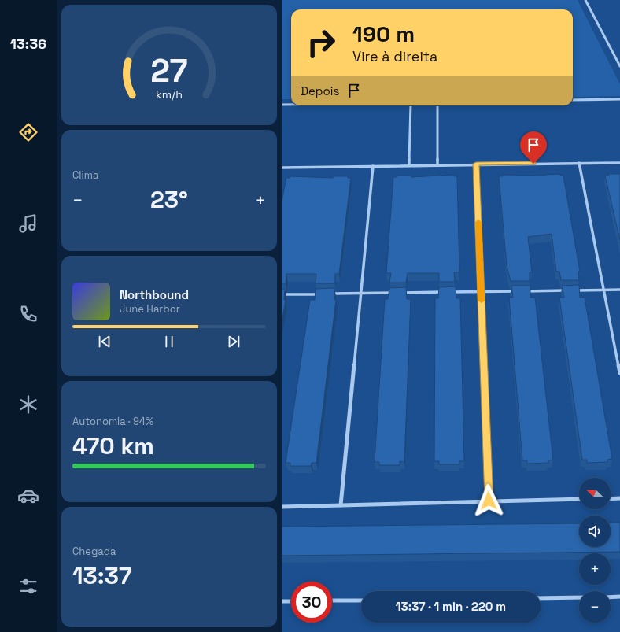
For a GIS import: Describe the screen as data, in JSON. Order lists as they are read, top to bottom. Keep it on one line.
{"north":"top left","page":{"tabs":"13:36","turn":["190 m","Vire à direita"],"then":"Depois","tile":["Clima",["Autonomia · 94%","470 km"],["Chegada","13:37"]],"heat":["−","23°","+"],"song":["Northbound","June Harbor"],"map_buttons":["+","−"],"limit":"30","trip":"13:37 · 1 min · 220 m","gauge":["27","km/h"]}}
